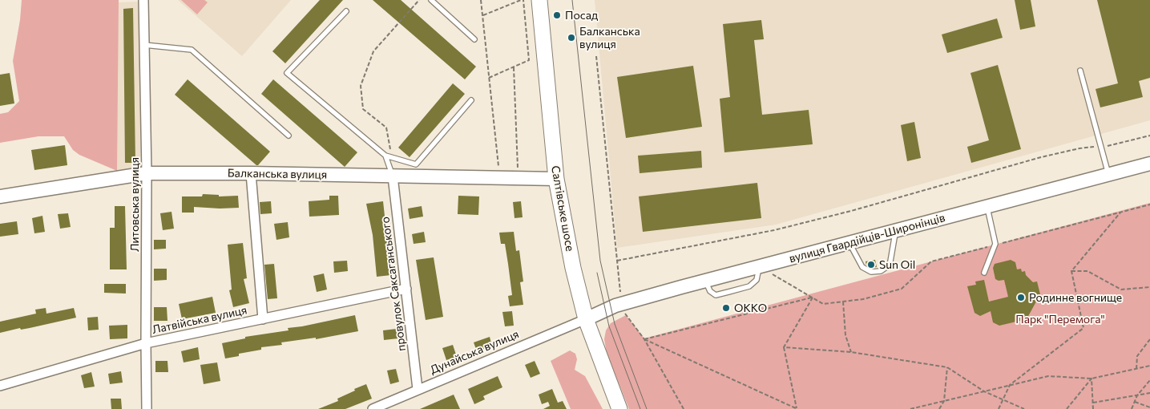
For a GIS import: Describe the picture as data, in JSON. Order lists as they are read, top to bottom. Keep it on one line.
{"streets":{"main road":["Балканська вулиця","Салтівське шосе","вулиця Гвардійців-Широнінців"],"street":["Литовська вулиця","провулок Саксаганського","Латвійська вулиця","Дунайська вулиця"]},"crossings":[["Балканська вулиця","Литовська вулиця"],["Балканська вулиця","Салтівське шосе"],["Балканська вулиця","провулок Саксаганського"],["Литовська вулиця","Латвійська вулиця"],["Салтівське шосе","вулиця Гвардійців-Широнінців"],["Салтівське шосе","Дунайська вулиця"],["вулиця Гвардійців-Широнінців","Дунайська вулиця"],["провулок Саксаганського","Латвійська вулиця"],["провулок Саксаганського","Дунайська вулиця"]],"parks":["Парк \"Перемога\""],"places":["Посад","Балканська вулиця","Sun Oil","Родинне вогнище","ОККО"]}
